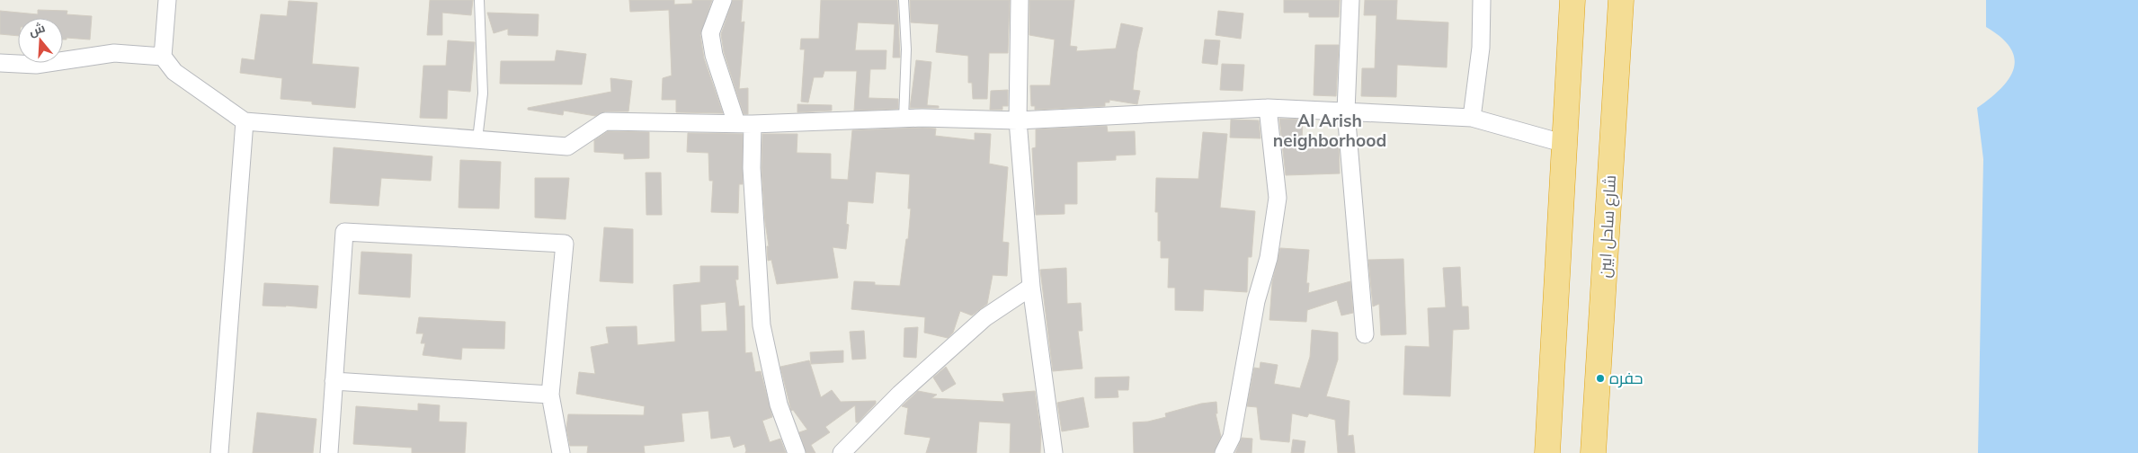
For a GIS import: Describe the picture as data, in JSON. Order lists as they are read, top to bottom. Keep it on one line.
{"streets":{"highway":["شارع ساحل ابين"]},"districts":["Al Arish neighborhood"],"places":["حفره"],"north":"top"}
